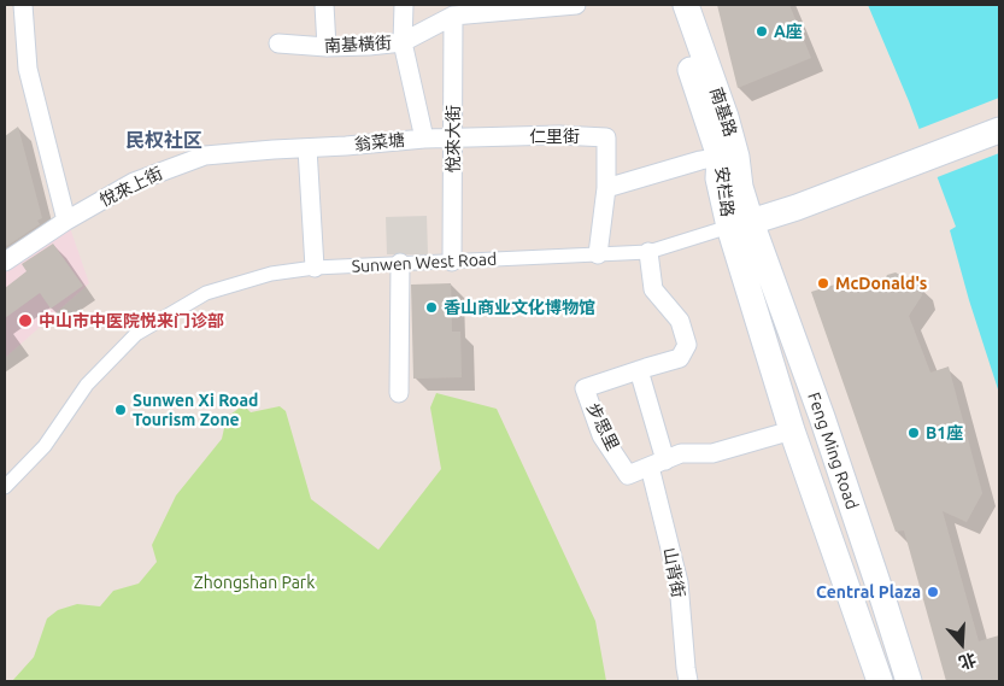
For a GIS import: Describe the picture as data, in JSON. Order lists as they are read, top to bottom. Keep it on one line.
{"streets":{"main road":["南基路","安栏路","Sunwen West Road","Feng Ming Road"],"street":["南基橫街","仁里街","悅來大街","翁菜塘","悅來上街","步思里","山背街"]},"crossings":[["南基橫街","悅來大街"],["南基路","安栏路"],["南基路","Sunwen West Road"],["南基路","Feng Ming Road"],["仁里街","悅來大街"],["仁里街","翁菜塘"],["仁里街","Sunwen West Road"],["悅來大街","翁菜塘"],["悅來大街","Sunwen West Road"],["翁菜塘","悅來上街"],["安栏路","Sunwen West Road"],["安栏路","Feng Ming Road"],["Sunwen West Road","步思里"],["Sunwen West Road","Feng Ming Road"],["步思里","Feng Ming Road"],["步思里","山背街"]],"districts":["民权社区"],"parks":["Zhongshan Park"],"places":["A座","McDonald's","香山商业文化博物馆","中山市中医院悦来门诊部","Sunwen Xi Road Tourism Zone","B1座","Central Plaza"],"north":"bottom"}
